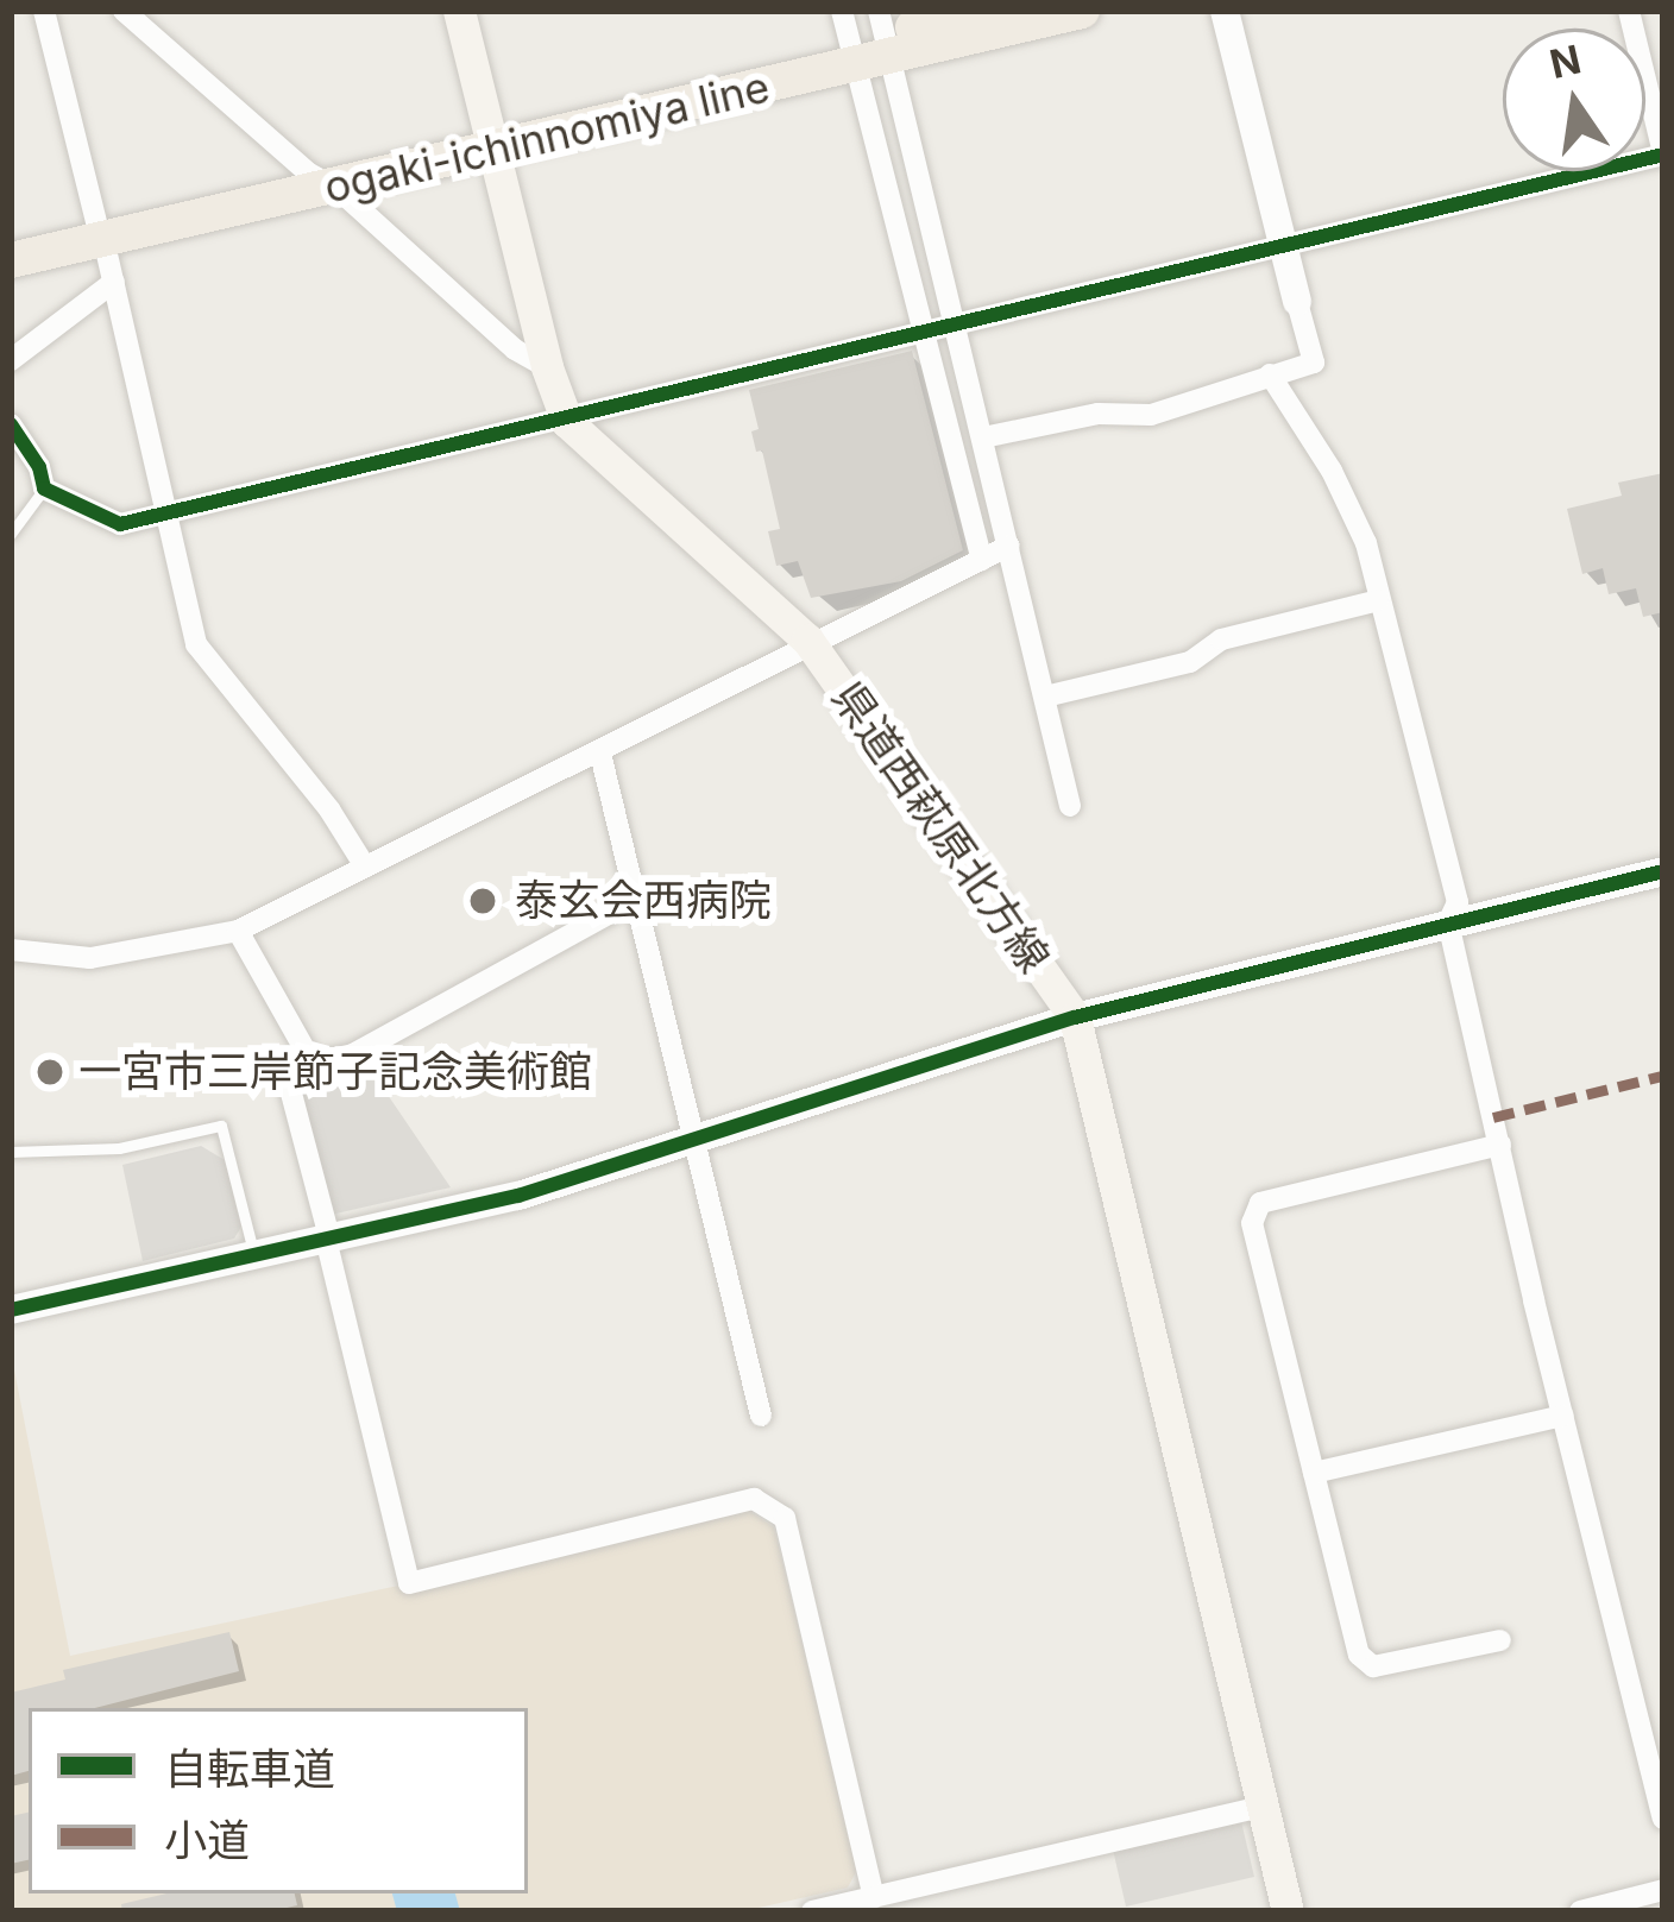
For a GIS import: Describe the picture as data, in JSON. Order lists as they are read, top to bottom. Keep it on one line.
{"streets":{"main road":["ogaki-ichinnomiya line","県道西萩原北方線"]},"crossings":[["ogaki-ichinnomiya line","県道西萩原北方線"]],"places":["泰玄会西病院","一宮市三岸節子記念美術館"],"legend":["自転車道","小道"],"north":"top"}
